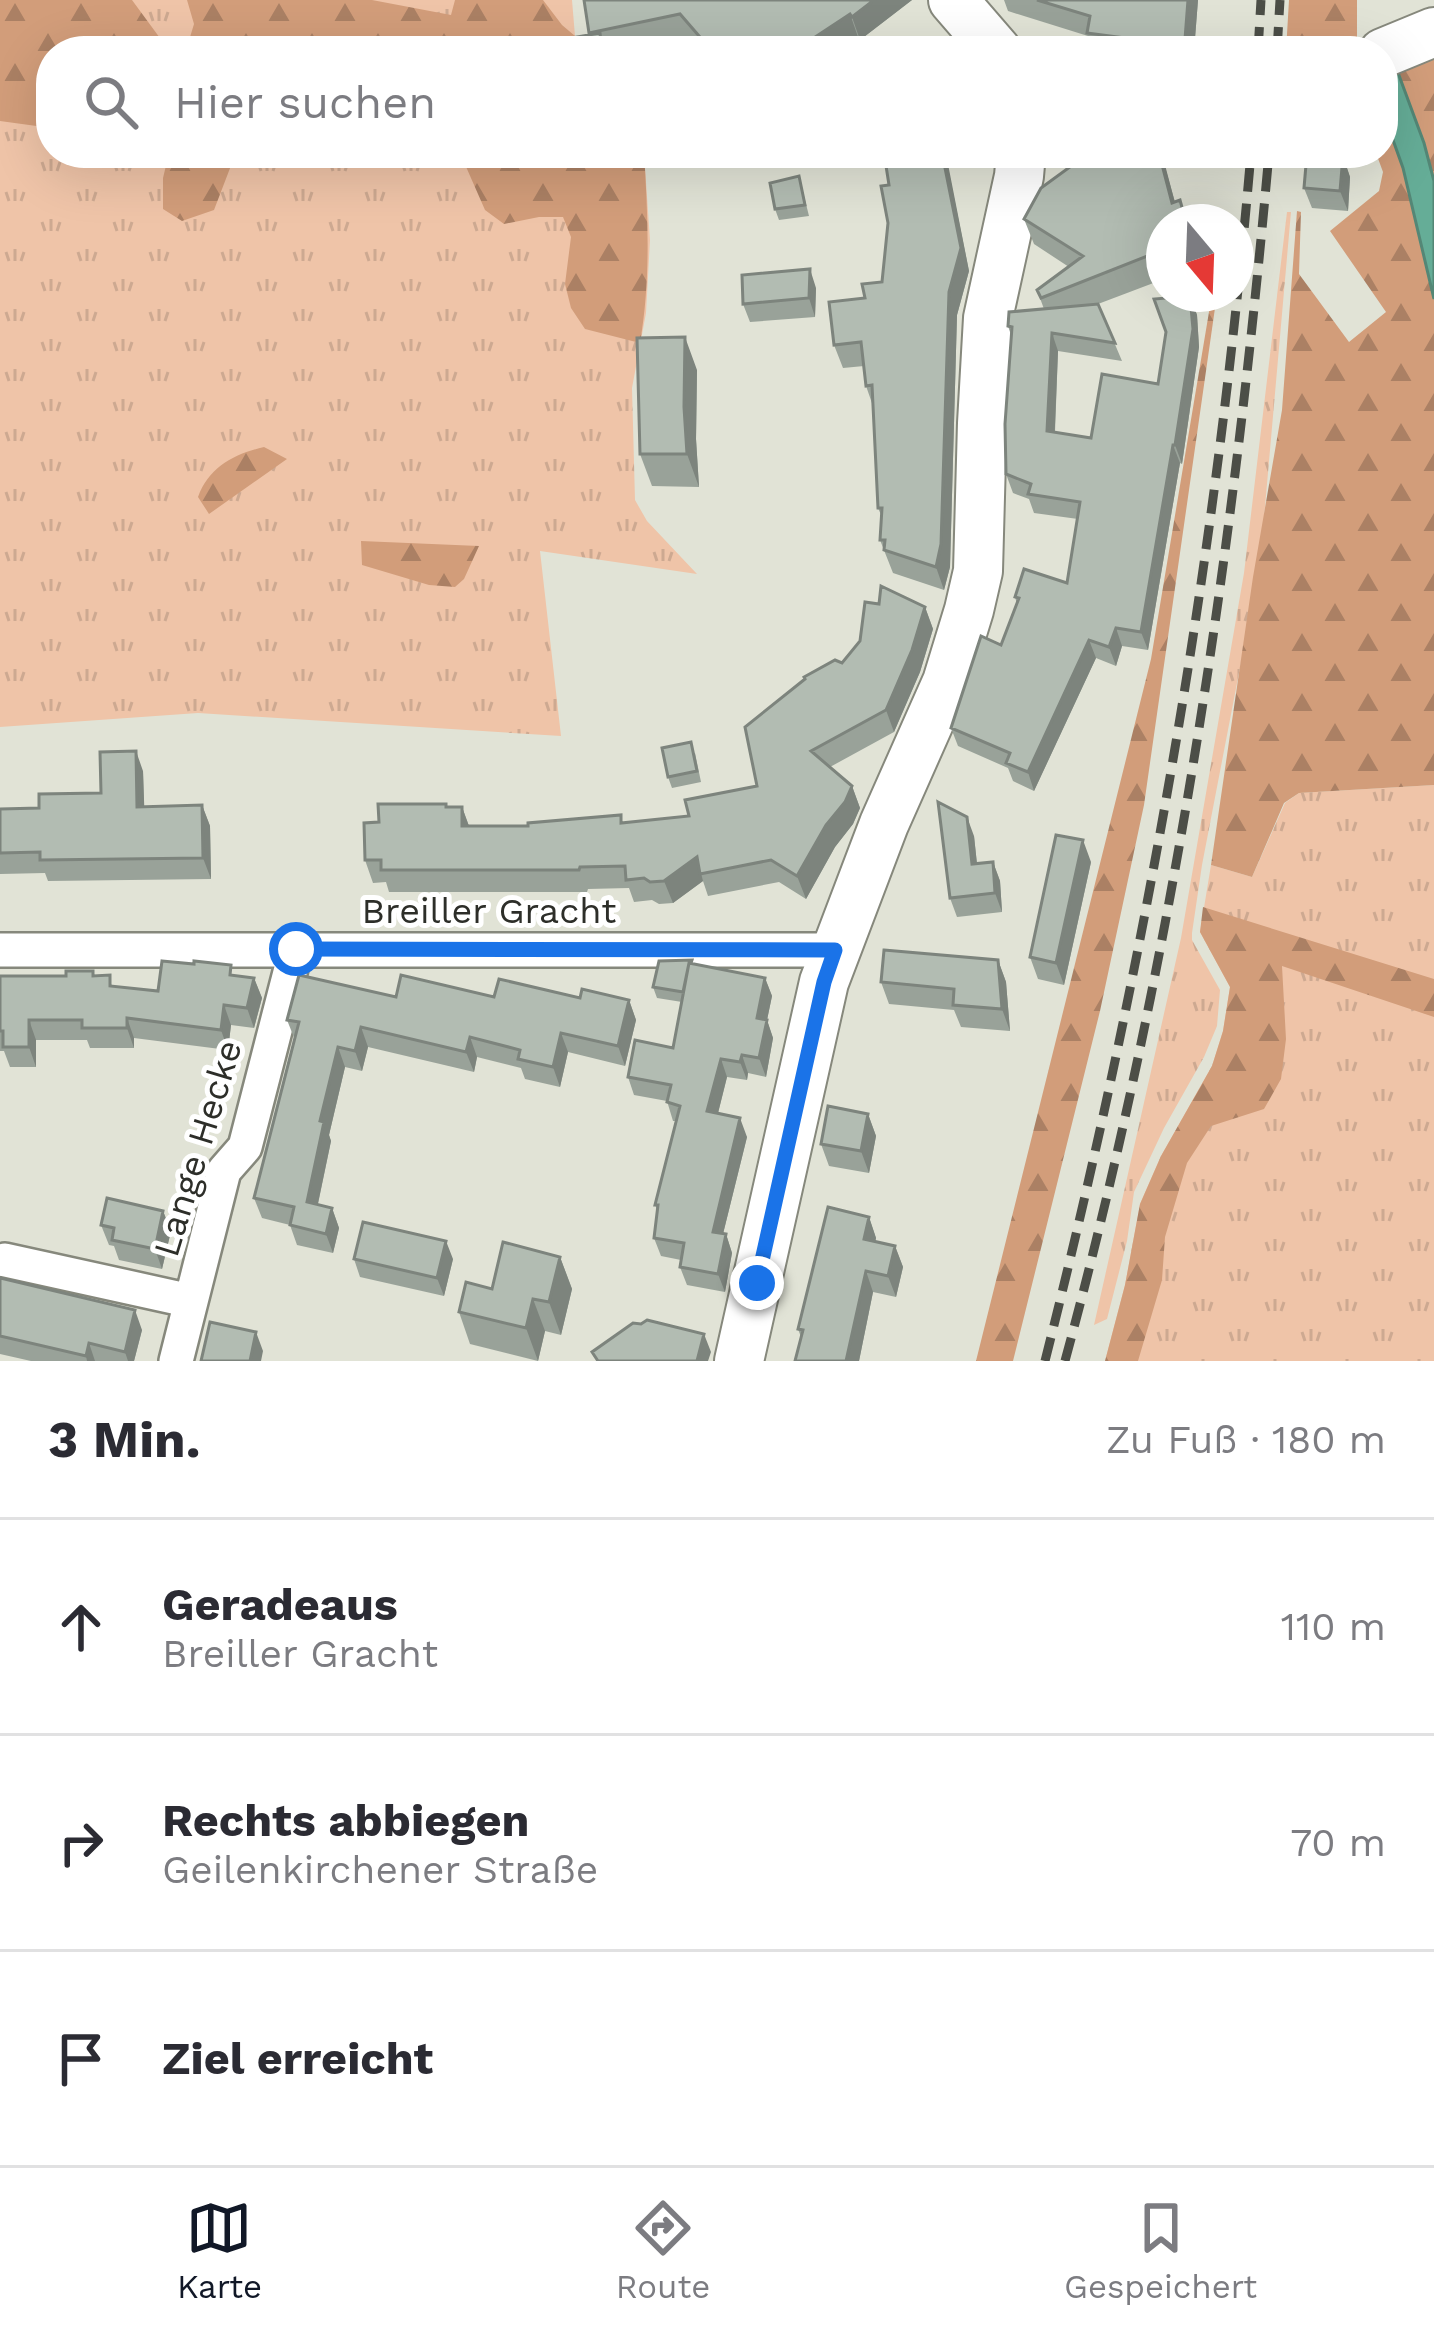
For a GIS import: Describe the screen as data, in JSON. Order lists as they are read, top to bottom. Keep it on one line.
{"streets":{"street":["Breiller Gracht","Lange Hecke"]},"crossings":[["Breiller Gracht","Lange Hecke"]],"north":"bottom","page":{"search":"Hier suchen","heading":["3 Min.","Zu Fuß · 180 m"],"list":[["Geradeaus","Breiller Gracht","110 m"],["Rechts abbiegen","Geilenkirchener Straße","70 m"],"Ziel erreicht"],"nav":["Karte","Route","Gespeichert"]}}
